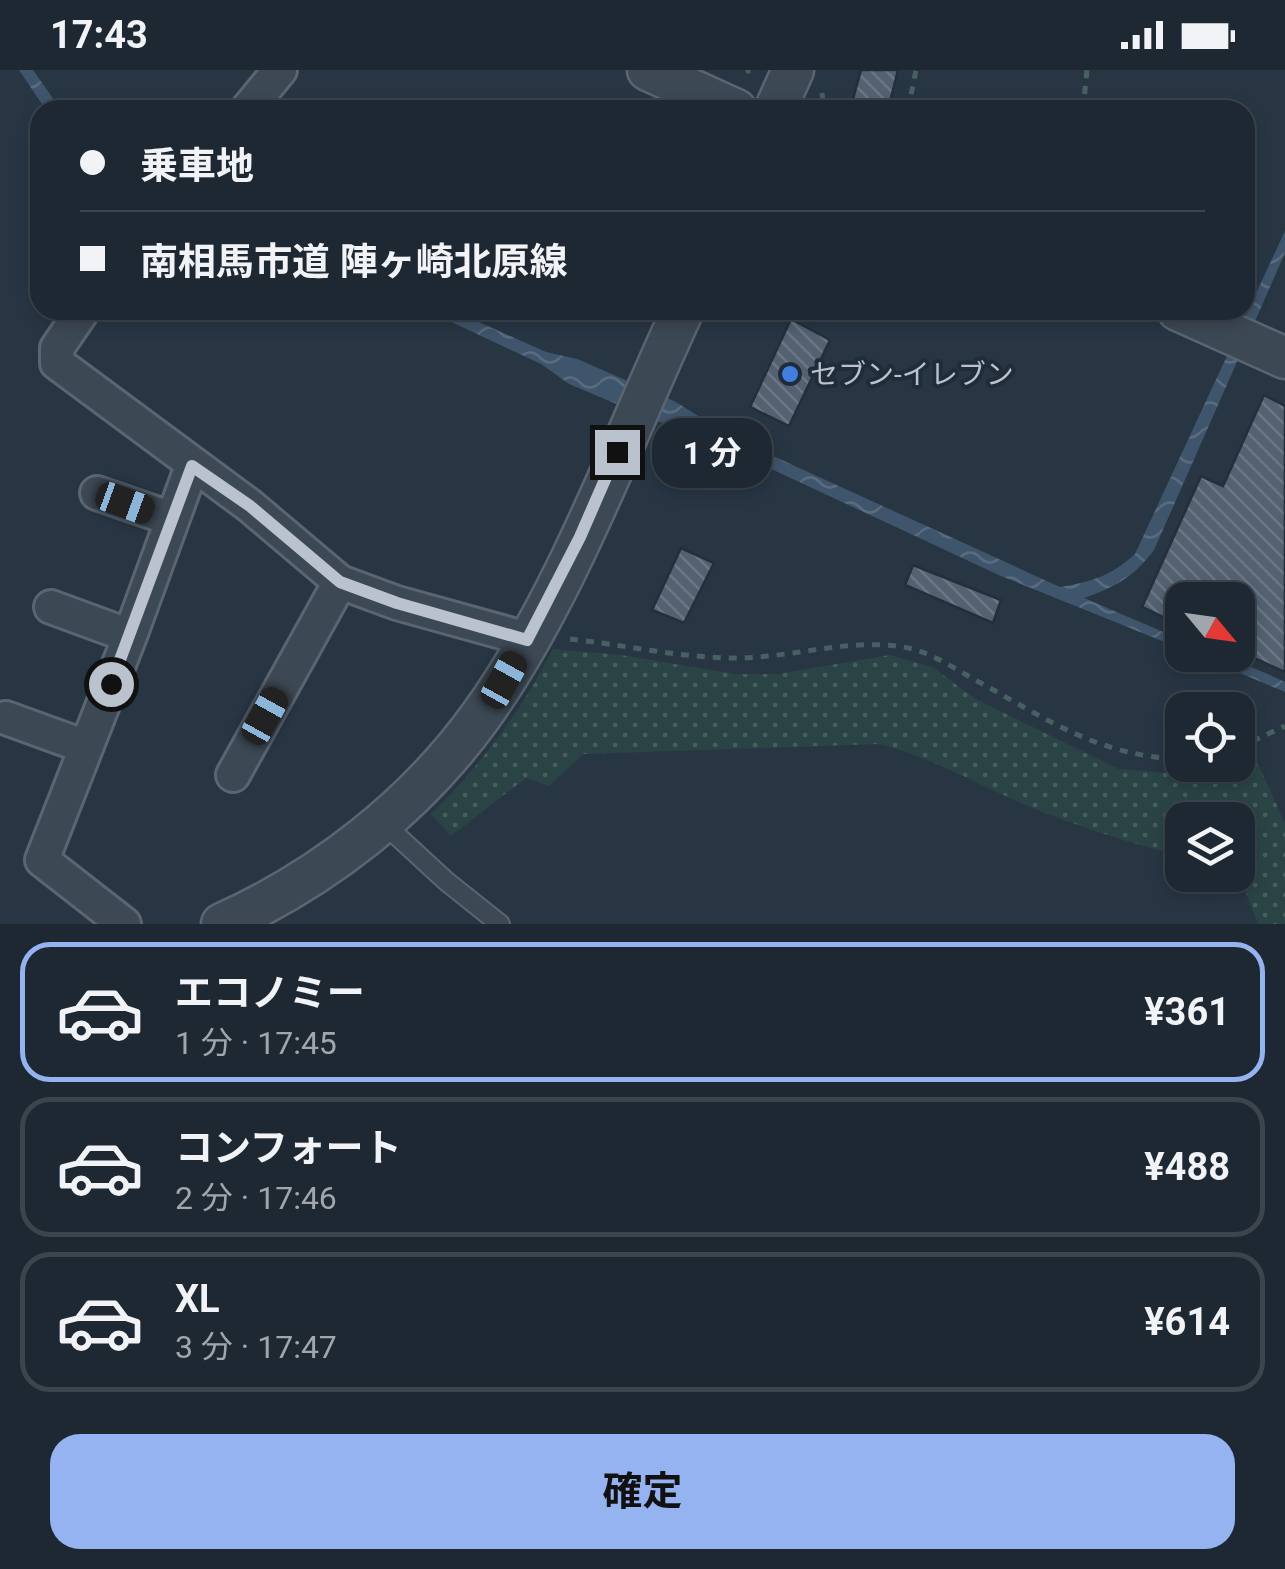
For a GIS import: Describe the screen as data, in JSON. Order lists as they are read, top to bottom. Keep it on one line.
{"places":["セブン-イレブン"],"north":"bottom right","page":{"status":"17:43","banner":["乗車地","南相馬市道 陣ヶ崎北原線"],"bubble":"1 分","list":[{"name":"エコノミー","note":"1 分 · 17:45","value":"¥361"},{"name":"コンフォート","note":"2 分 · 17:46","value":"¥488"},{"name":"XL","note":"3 分 · 17:47","value":"¥614"}],"buttons":"確定"}}
